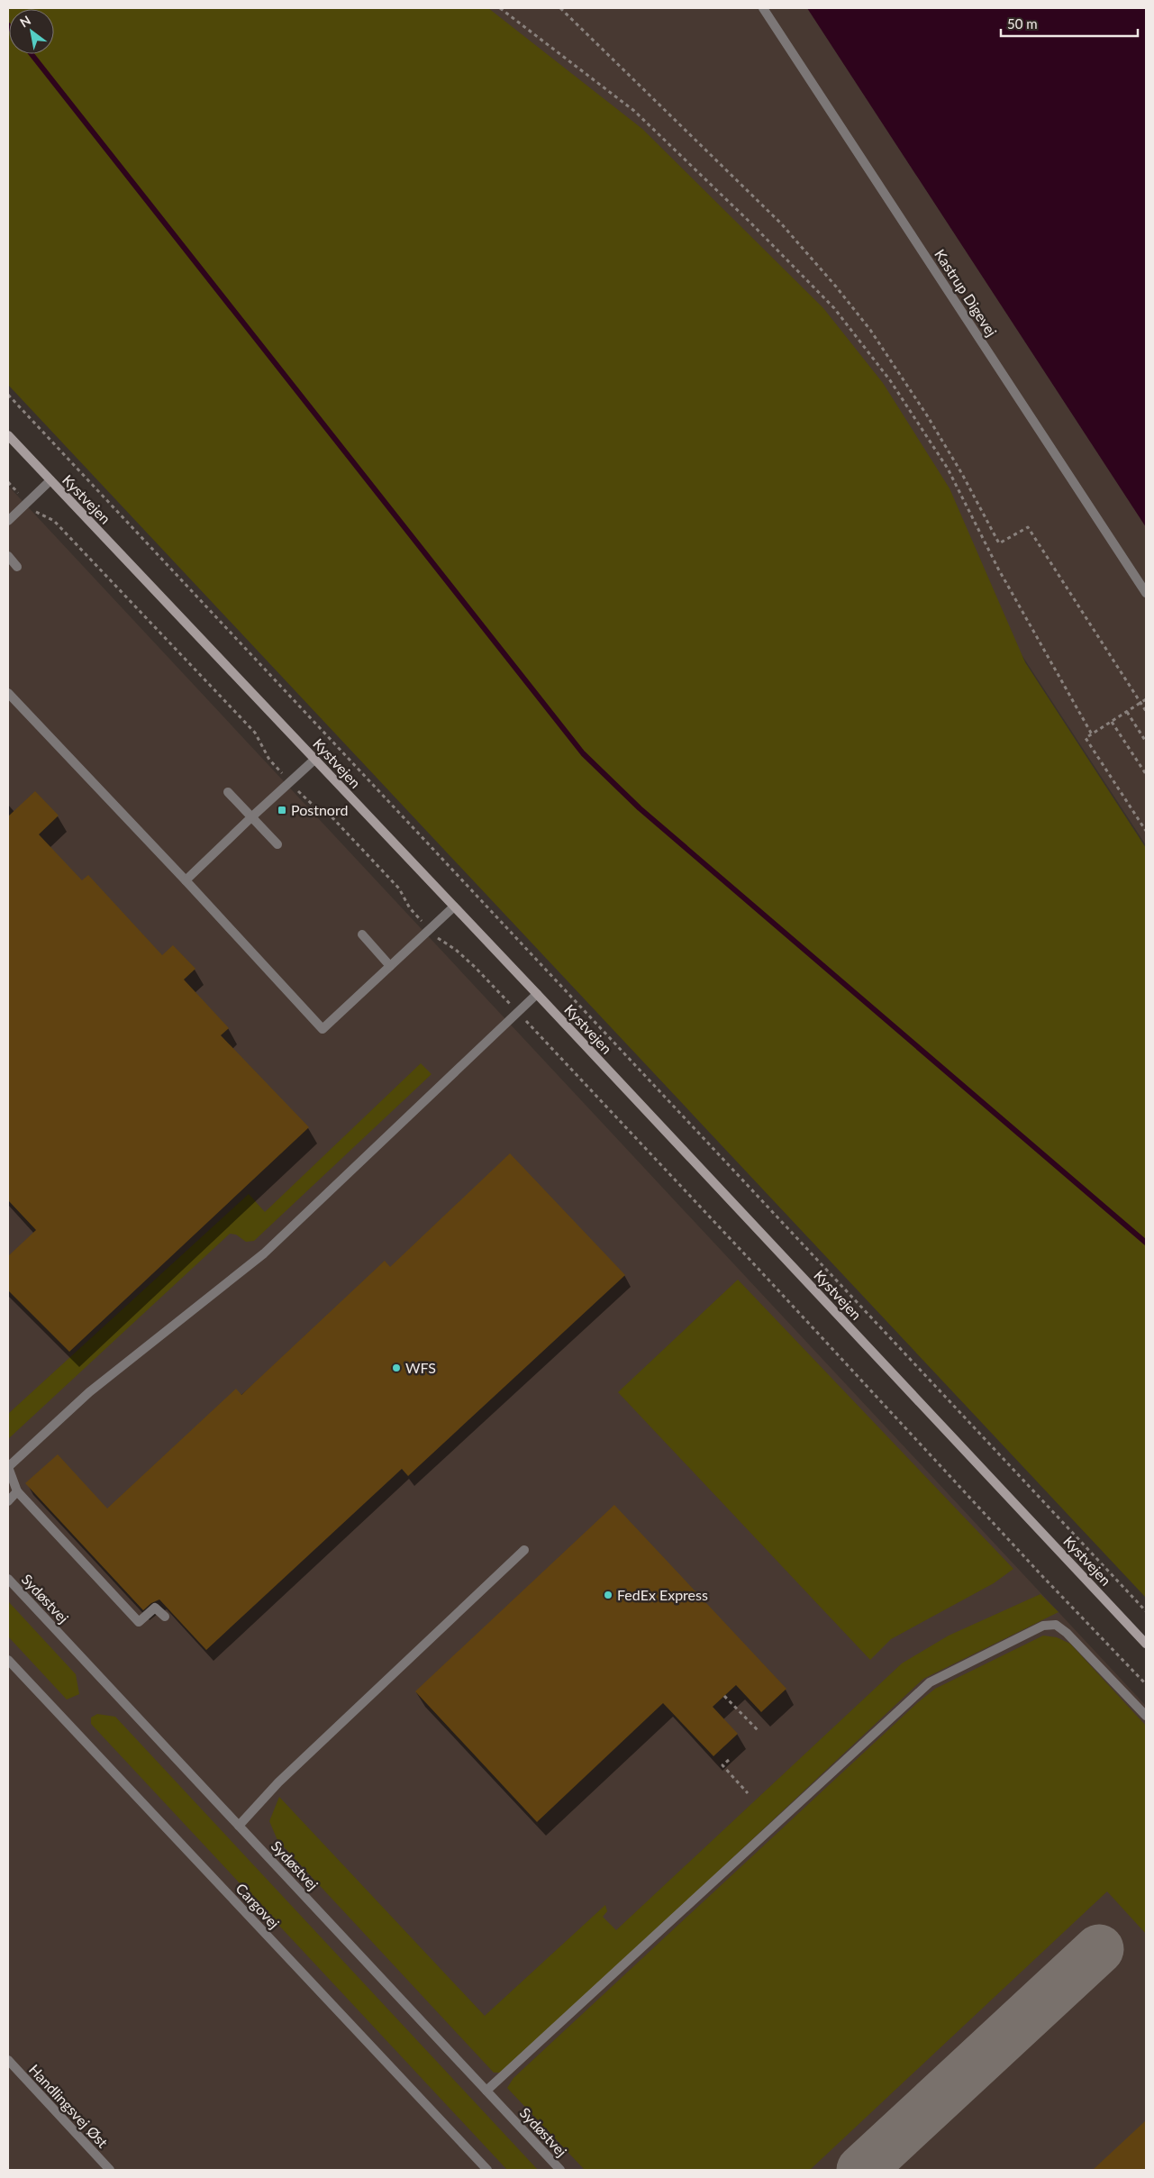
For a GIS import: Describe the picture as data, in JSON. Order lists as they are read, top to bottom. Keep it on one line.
{"streets":{"street":["Kystvejen"],"lane":["Kastrup Digevej","Sydøstvej","Cargovej","Handlingsvej Øst"]},"places":{"transit":["Postnord"],"other":["WFS","FedEx Express"]},"scale_bar":"50 m","north":"top left"}
